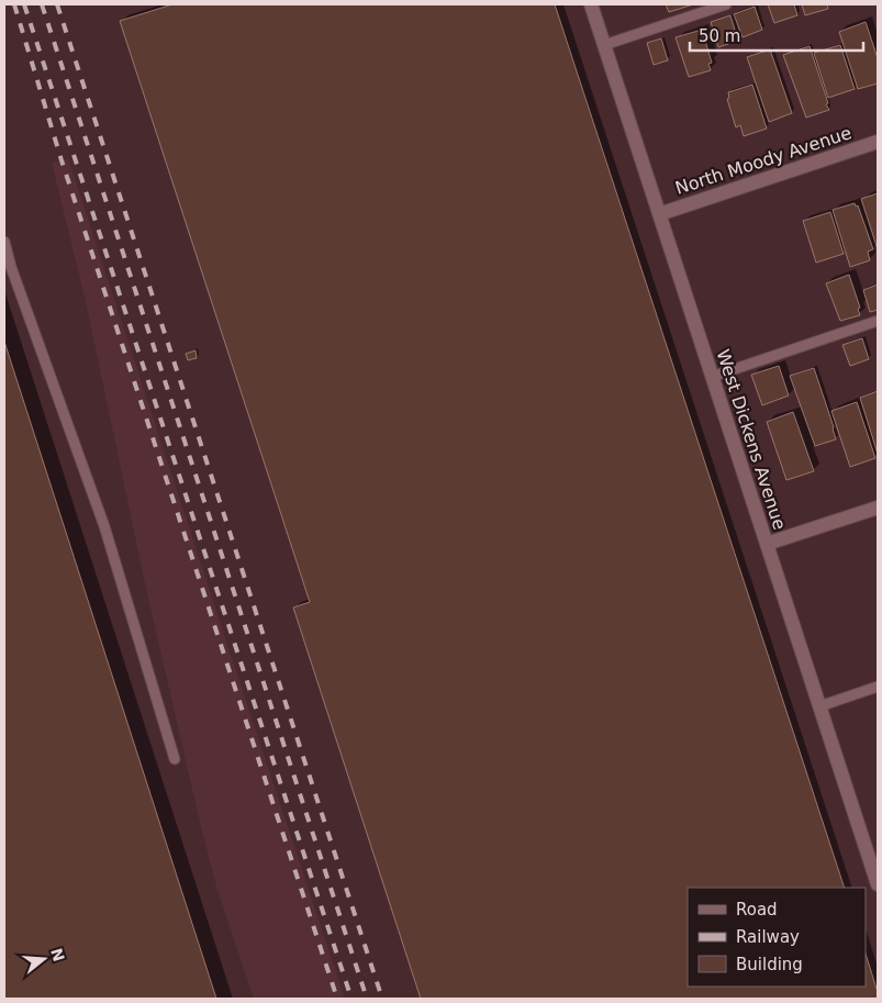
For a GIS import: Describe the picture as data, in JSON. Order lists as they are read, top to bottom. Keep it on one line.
{"streets":{"street":["North Moody Avenue","West Dickens Avenue"]},"crossings":[["North Moody Avenue","West Dickens Avenue"]],"legend":["Road","Railway","Building"],"scale_bar":"50 m","north":"right"}
